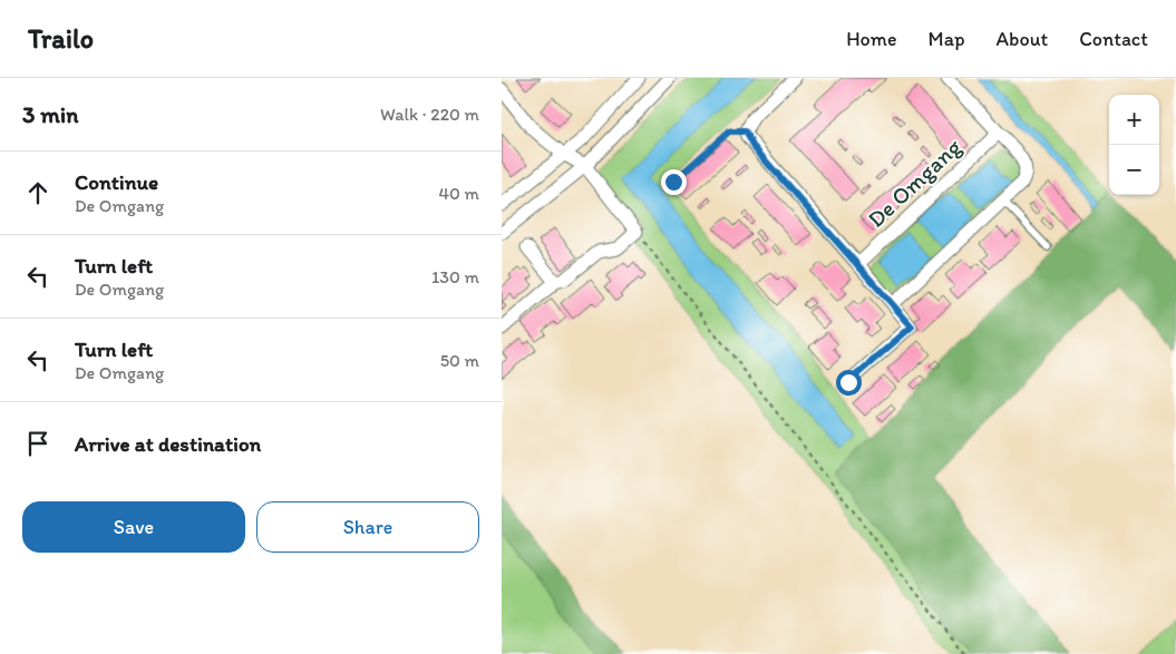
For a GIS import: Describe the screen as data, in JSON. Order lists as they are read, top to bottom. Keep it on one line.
{"streets":{"street":["De Omgang"]},"page":{"header":"Trailo","nav":["Home","Map","About","Contact"],"heading":["3 min","Walk · 220 m"],"map_buttons":["+","−"],"list":[["Continue","De Omgang","40 m"],["Turn left","De Omgang","130 m"],["Turn left","De Omgang","50 m"],"Arrive at destination"],"buttons":["Save","Share"]}}
